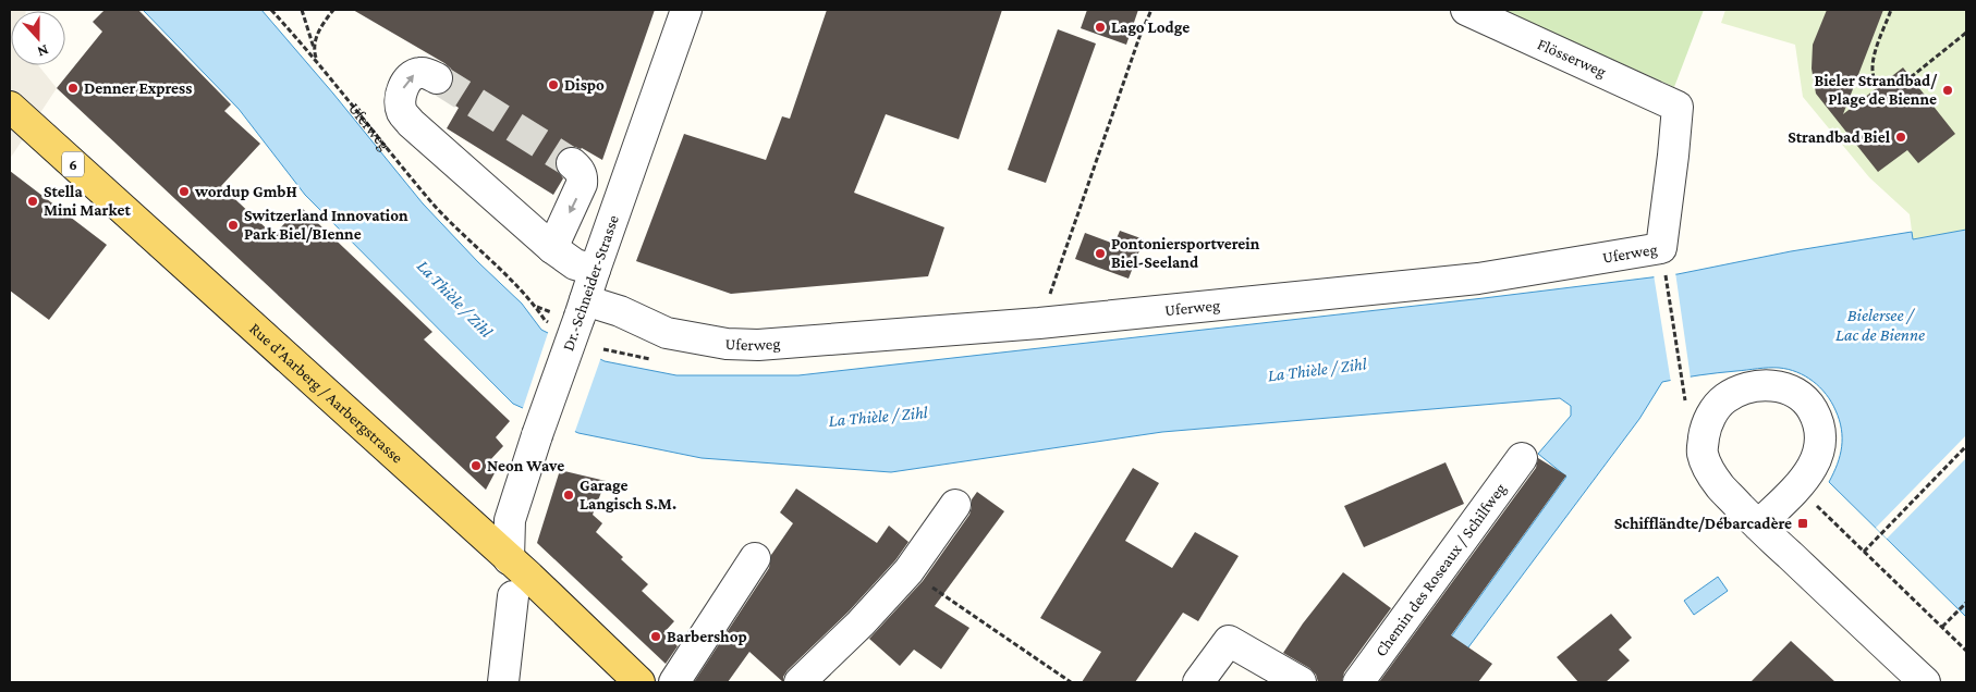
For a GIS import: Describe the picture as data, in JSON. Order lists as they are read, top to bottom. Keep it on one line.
{"streets":{"main road":["6","Rue d'Aarberg / Aarbergstrasse"],"street":["Flösserweg","Uferweg","Dr.-Schneider-Strasse","Chemin des Roseaux / Schilfweg"]},"crossings":[["Flösserweg","Uferweg"],["Uferweg","Dr.-Schneider-Strasse"],["Dr.-Schneider-Strasse","Rue d'Aarberg / Aarbergstrasse"]],"water":["La Thièle / Zihl","Bielersee / Lac de Bienne"],"places":{"other":["Lago Lodge","Dispo","Denner Express","Bieler Strandbad/ Plage de Bienne","Strandbad Biel","wordup GmbH","Stella Mini Market","Switzerland Innovation Park Biel/BIenne","Pontoniersportverein Biel-Seeland","Neon Wave","Garage Langisch S.M.","Barbershop"],"transit":["Schiffländte/Débarcadère"]},"north":"bottom"}
